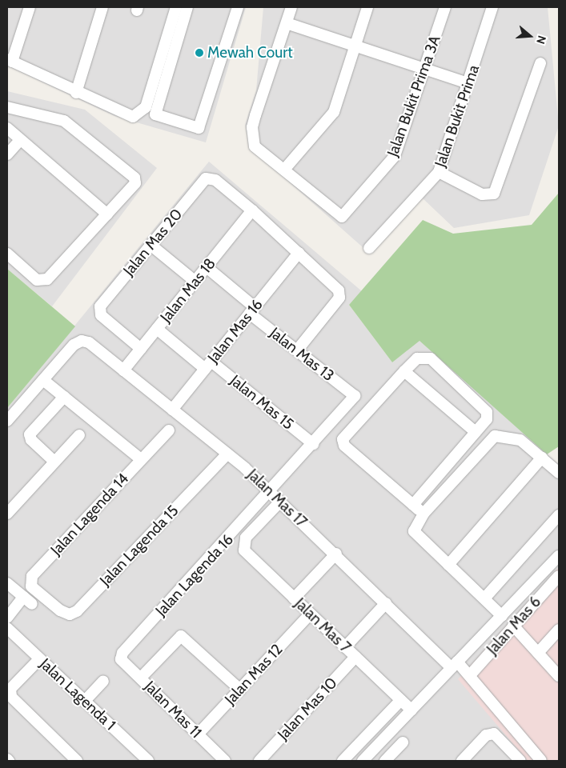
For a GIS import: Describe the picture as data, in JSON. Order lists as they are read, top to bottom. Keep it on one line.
{"streets":{"street":["Jalan Bukit Prima 3A","Jalan Bukit Prima","Jalan Mas 20","Jalan Mas 18","Jalan Mas 16","Jalan Mas 13","Jalan Mas 15","Jalan Mas 17","Jalan Lagenda 14","Jalan Lagenda 15","Jalan Lagenda 16","Jalan Mas 7","Jalan Mas 6","Jalan Mas 12","Jalan Lagenda 1","Jalan Mas 10","Jalan Mas 11"]},"crossings":[["Jalan Mas 20","Jalan Mas 18"],["Jalan Mas 18","Jalan Mas 13"],["Jalan Mas 18","Jalan Mas 15"],["Jalan Mas 18","Jalan Mas 17"],["Jalan Mas 16","Jalan Mas 13"],["Jalan Mas 16","Jalan Mas 15"],["Jalan Mas 16","Jalan Mas 17"],["Jalan Mas 13","Jalan Lagenda 16"],["Jalan Mas 15","Jalan Lagenda 16"],["Jalan Mas 17","Jalan Lagenda 15"],["Jalan Mas 17","Jalan Lagenda 16"],["Jalan Mas 17","Jalan Mas 7"],["Jalan Mas 17","Jalan Mas 6"],["Jalan Lagenda 14","Jalan Lagenda 15"],["Jalan Lagenda 16","Jalan Mas 11"],["Jalan Mas 7","Jalan Mas 12"],["Jalan Mas 7","Jalan Mas 10"],["Jalan Mas 12","Jalan Mas 11"]],"places":["Mewah Court"],"north":"right"}
